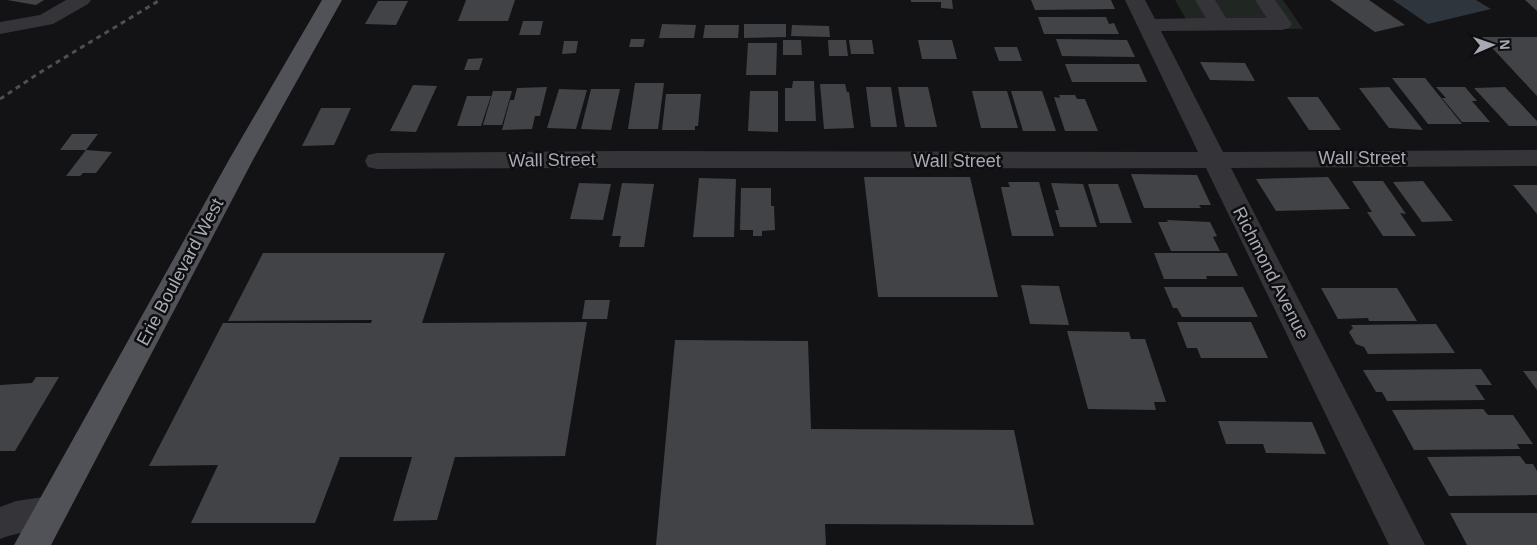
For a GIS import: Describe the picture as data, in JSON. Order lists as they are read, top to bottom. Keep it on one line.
{"streets":{"main road":["Erie Boulevard West"],"street":["Wall Street","Richmond Avenue"]},"crossings":[["Wall Street","Richmond Avenue"]],"north":"right"}
